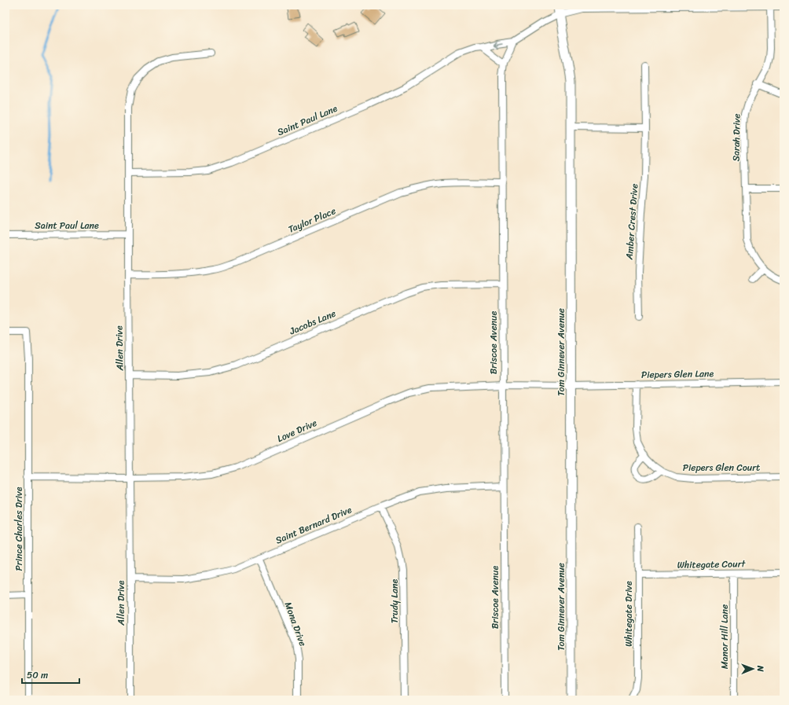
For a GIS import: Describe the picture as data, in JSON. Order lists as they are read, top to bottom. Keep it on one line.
{"streets":{"main road":["Tom Ginnever Avenue"],"street":["Saint Paul Lane","Sarah Drive","Taylor Place","Amber Crest Drive","Jacobs Lane","Briscoe Avenue","Allen Drive","Piepers Glen Lane","Love Drive","Piepers Glen Court","Saint Bernard Drive","Prince Charles Drive","Whitegate Court","Trudy Lane","Whitegate Drive","Mona Drive","Manor Hill Lane"]},"crossings":[["Saint Paul Lane","Briscoe Avenue"],["Saint Paul Lane","Allen Drive"],["Taylor Place","Briscoe Avenue"],["Taylor Place","Allen Drive"],["Jacobs Lane","Briscoe Avenue"],["Jacobs Lane","Allen Drive"],["Briscoe Avenue","Love Drive"],["Briscoe Avenue","Saint Bernard Drive"],["Allen Drive","Love Drive"],["Allen Drive","Saint Bernard Drive"],["Tom Ginnever Avenue","Piepers Glen Lane"],["Tom Ginnever Avenue","Love Drive"],["Piepers Glen Lane","Love Drive"],["Piepers Glen Lane","Piepers Glen Court"],["Love Drive","Prince Charles Drive"],["Saint Bernard Drive","Trudy Lane"],["Saint Bernard Drive","Mona Drive"],["Whitegate Court","Whitegate Drive"],["Whitegate Court","Manor Hill Lane"]],"scale_bar":"50 m","north":"right"}
